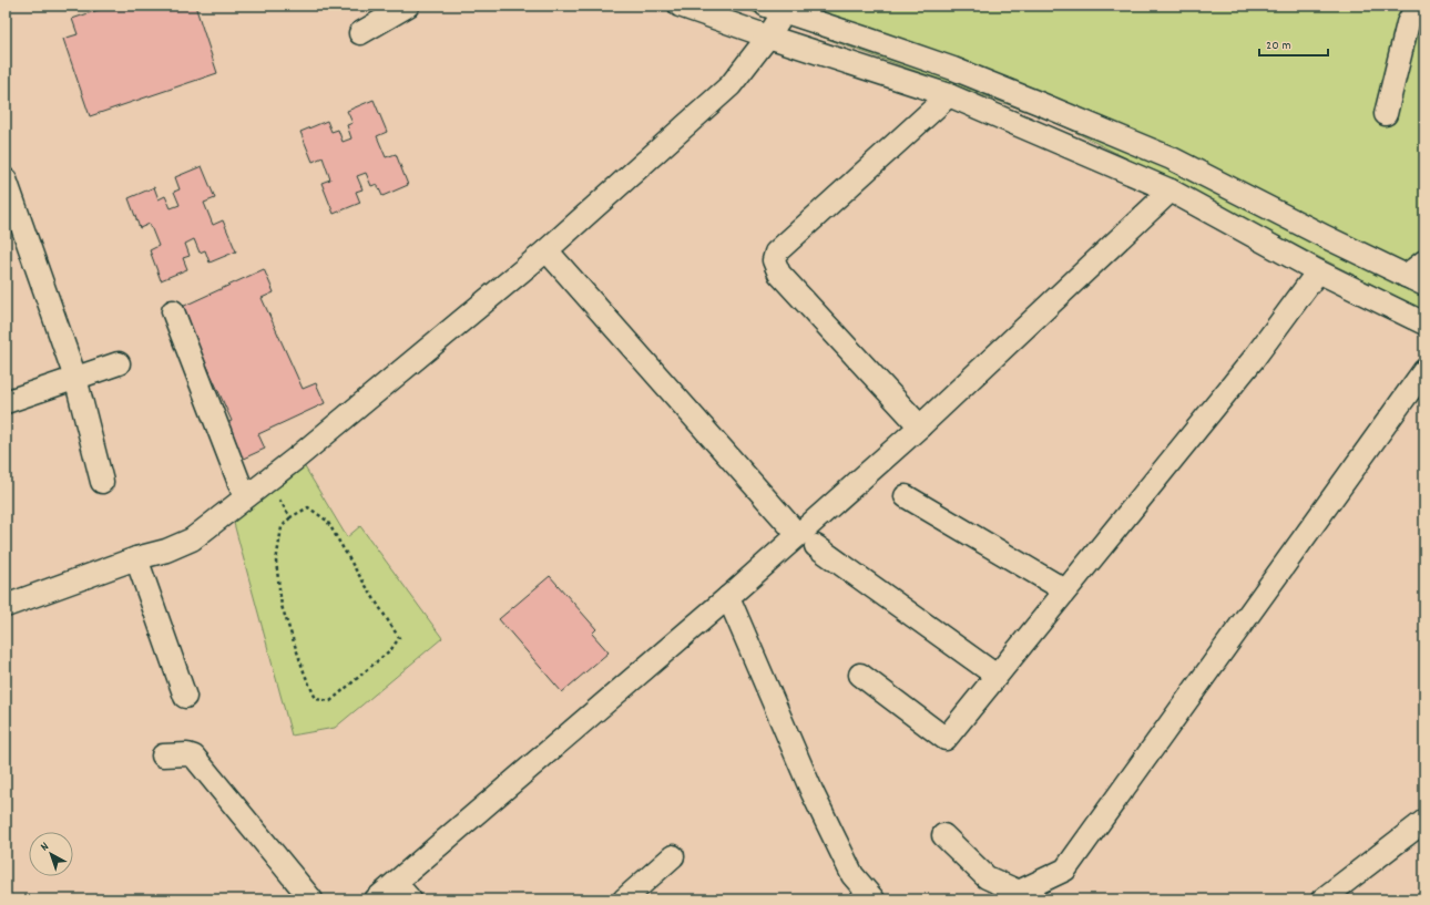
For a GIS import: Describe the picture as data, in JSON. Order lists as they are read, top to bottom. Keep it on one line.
{"scale_bar":"20 m","north":"top left"}
